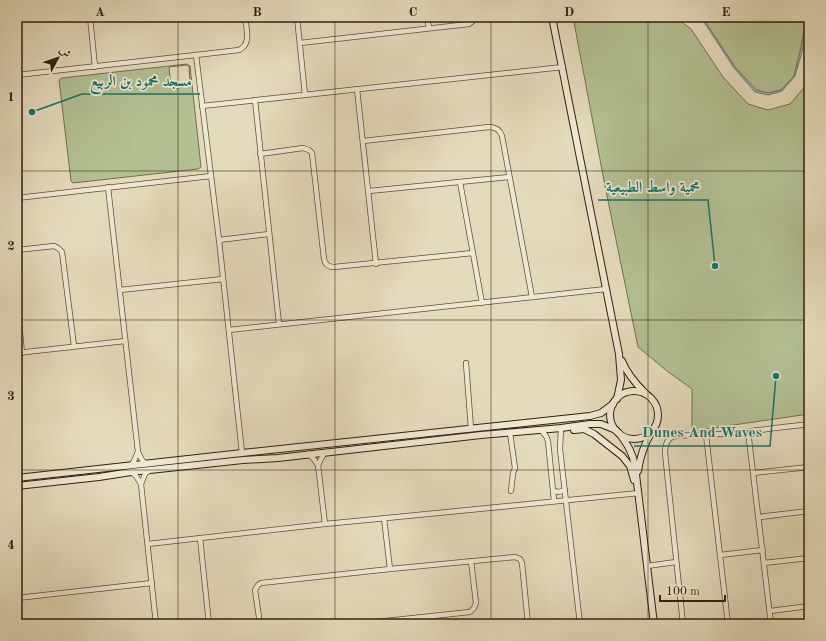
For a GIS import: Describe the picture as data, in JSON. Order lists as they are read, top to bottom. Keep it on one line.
{"places":["مسجد محمود بن الربيع","محمية واسط الطبيعية","Dunes And Waves"],"scale_bar":"100 m","north":"top right","grid":{"columns":["A","B","C","D","E"],"rows":["1","2","3","4"]}}
